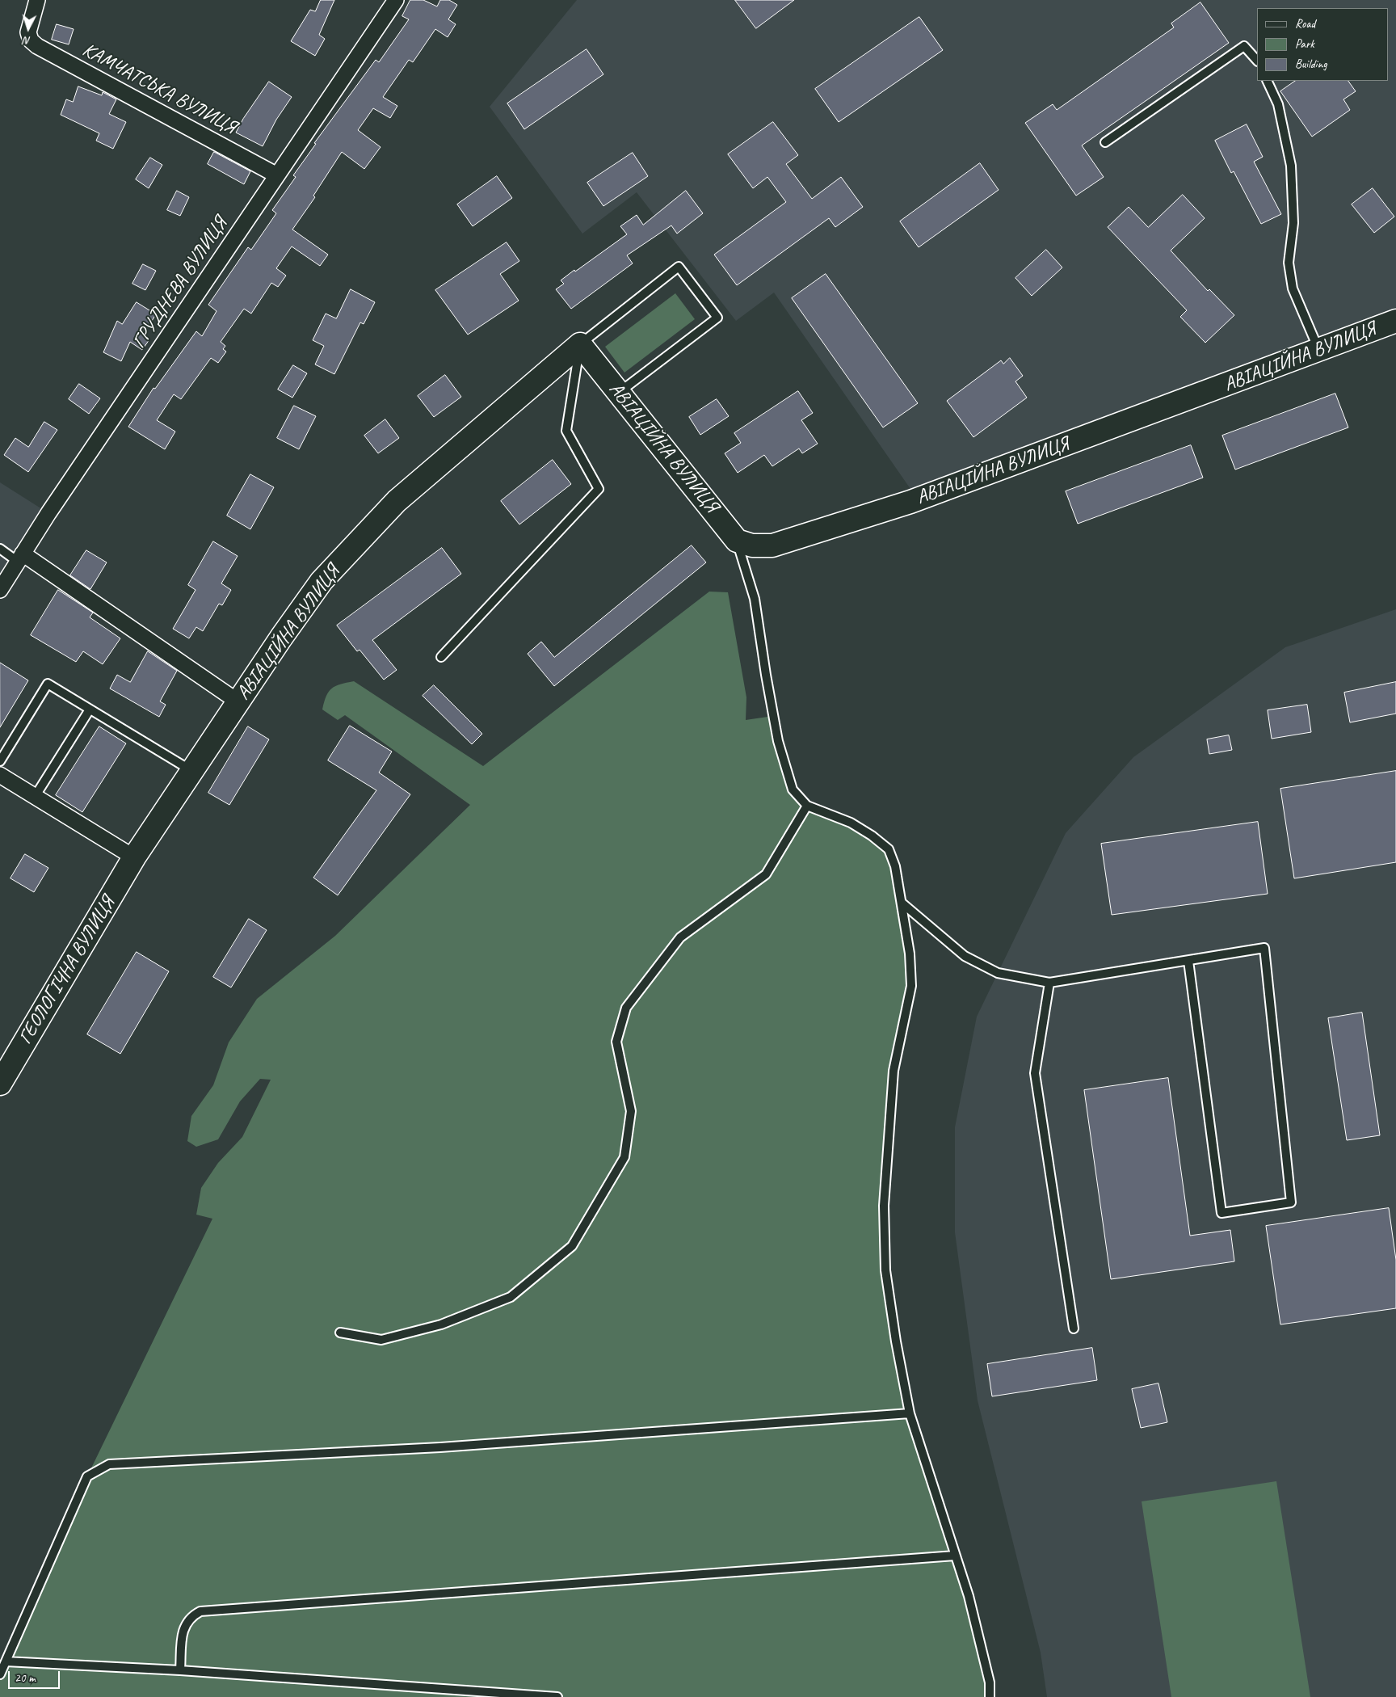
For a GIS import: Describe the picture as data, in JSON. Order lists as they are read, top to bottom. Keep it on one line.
{"streets":{"street":["КАМЧАТСЬКА ВУЛИЦЯ","ГРУДНЕВА ВУЛИЦЯ","АВІАЦІЙНА ВУЛИЦЯ","ГЕОЛОГІЧНА ВУЛИЦЯ"]},"crossings":[["КАМЧАТСЬКА ВУЛИЦЯ","ГРУДНЕВА ВУЛИЦЯ"],["АВІАЦІЙНА ВУЛИЦЯ","ГЕОЛОГІЧНА ВУЛИЦЯ"]],"legend":["Road","Park","Building"],"scale_bar":"20 m","north":"bottom"}
